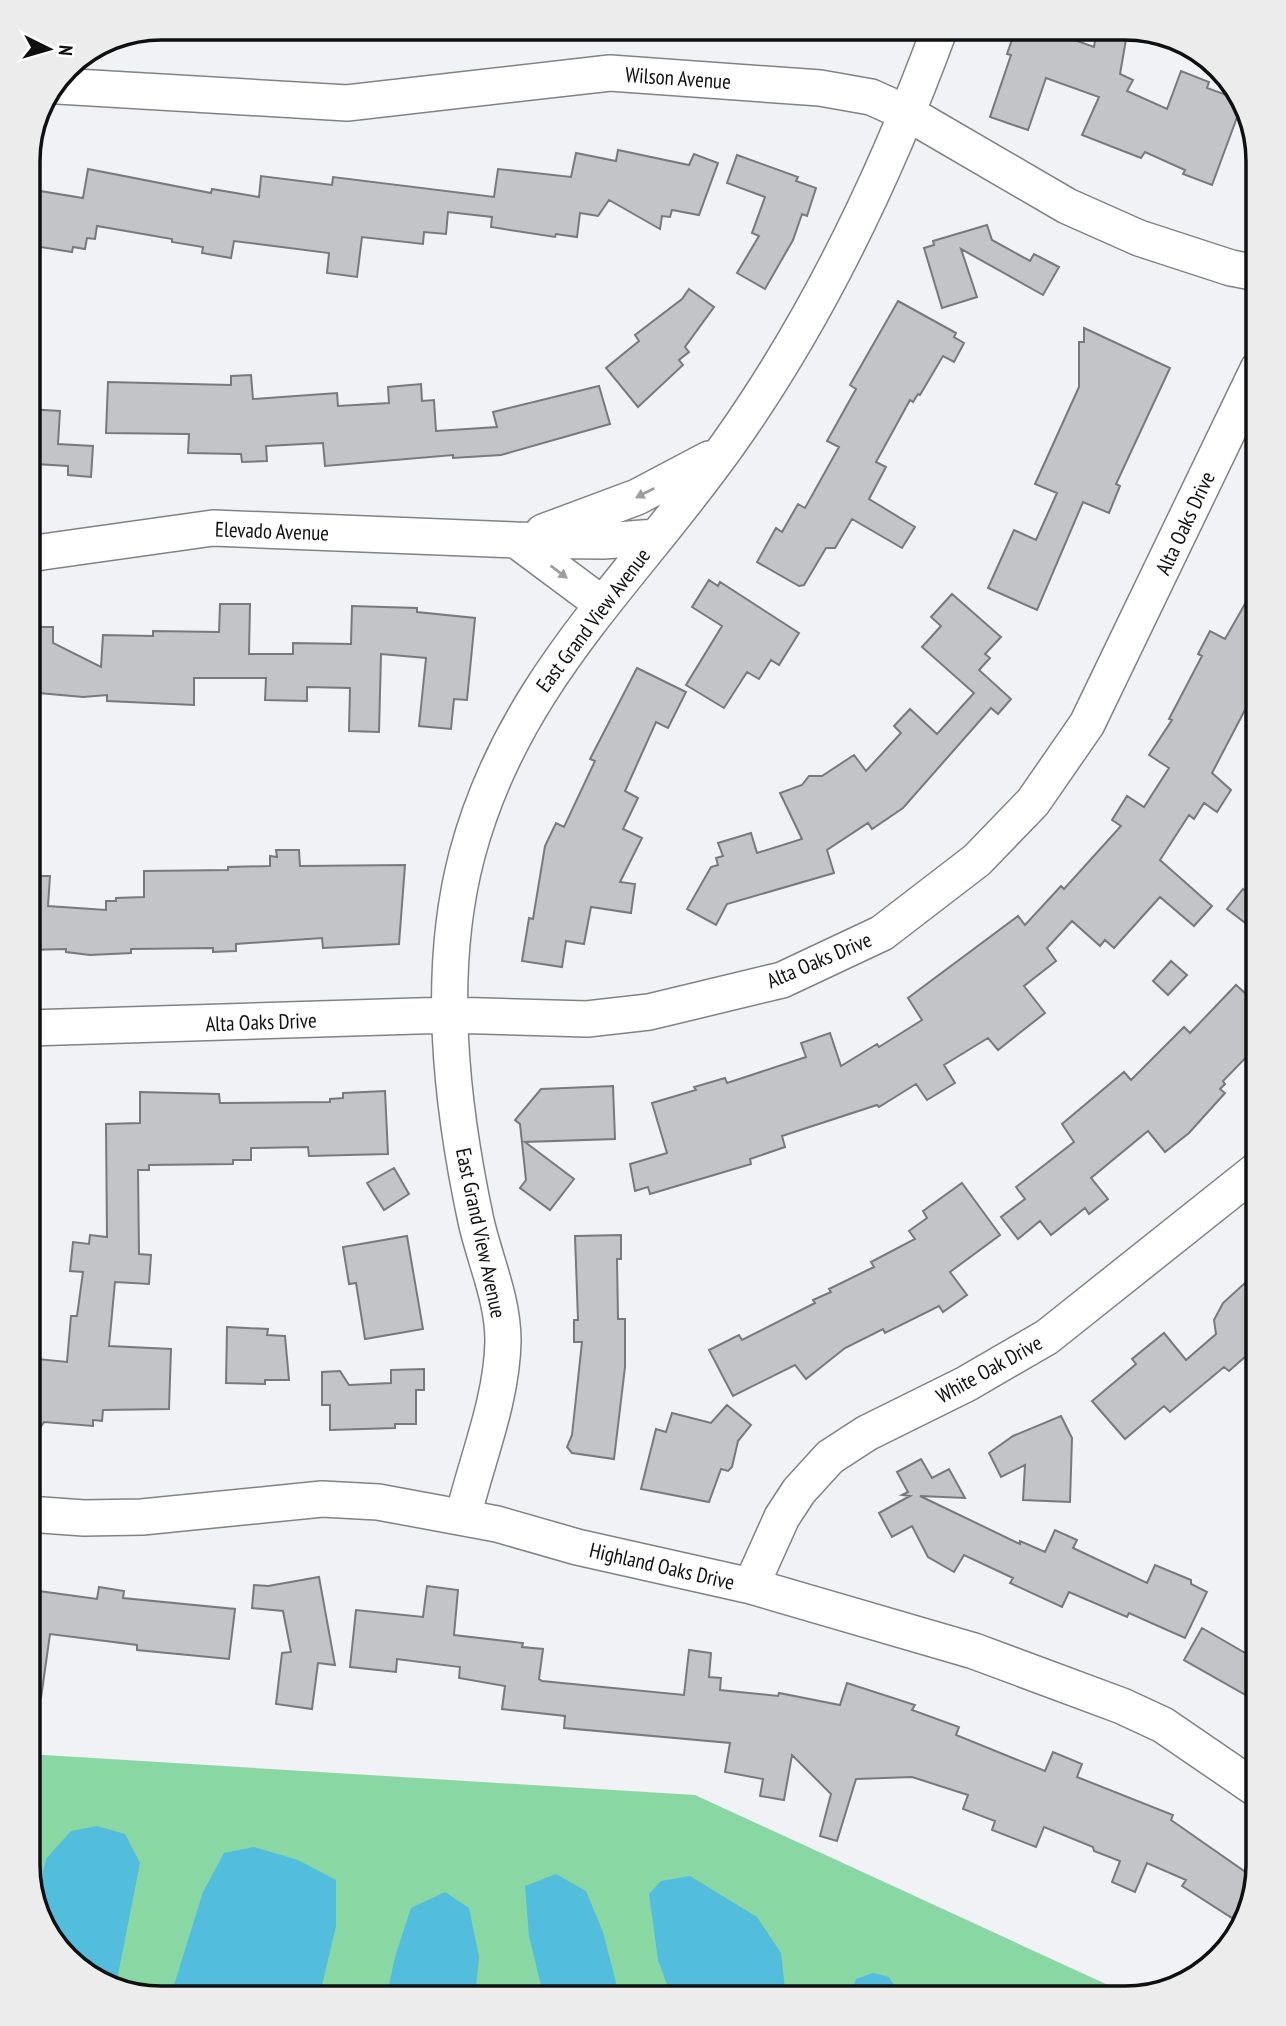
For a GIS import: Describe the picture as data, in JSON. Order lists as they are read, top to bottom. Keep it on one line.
{"streets":{"street":["Wilson Avenue","Alta Oaks Drive","Elevado Avenue","East Grand View Avenue","White Oak Drive","Highland Oaks Drive"]},"crossings":[["Wilson Avenue","East Grand View Avenue"],["Alta Oaks Drive","East Grand View Avenue"],["Elevado Avenue","East Grand View Avenue"],["East Grand View Avenue","Highland Oaks Drive"],["White Oak Drive","Highland Oaks Drive"]],"north":"right"}
